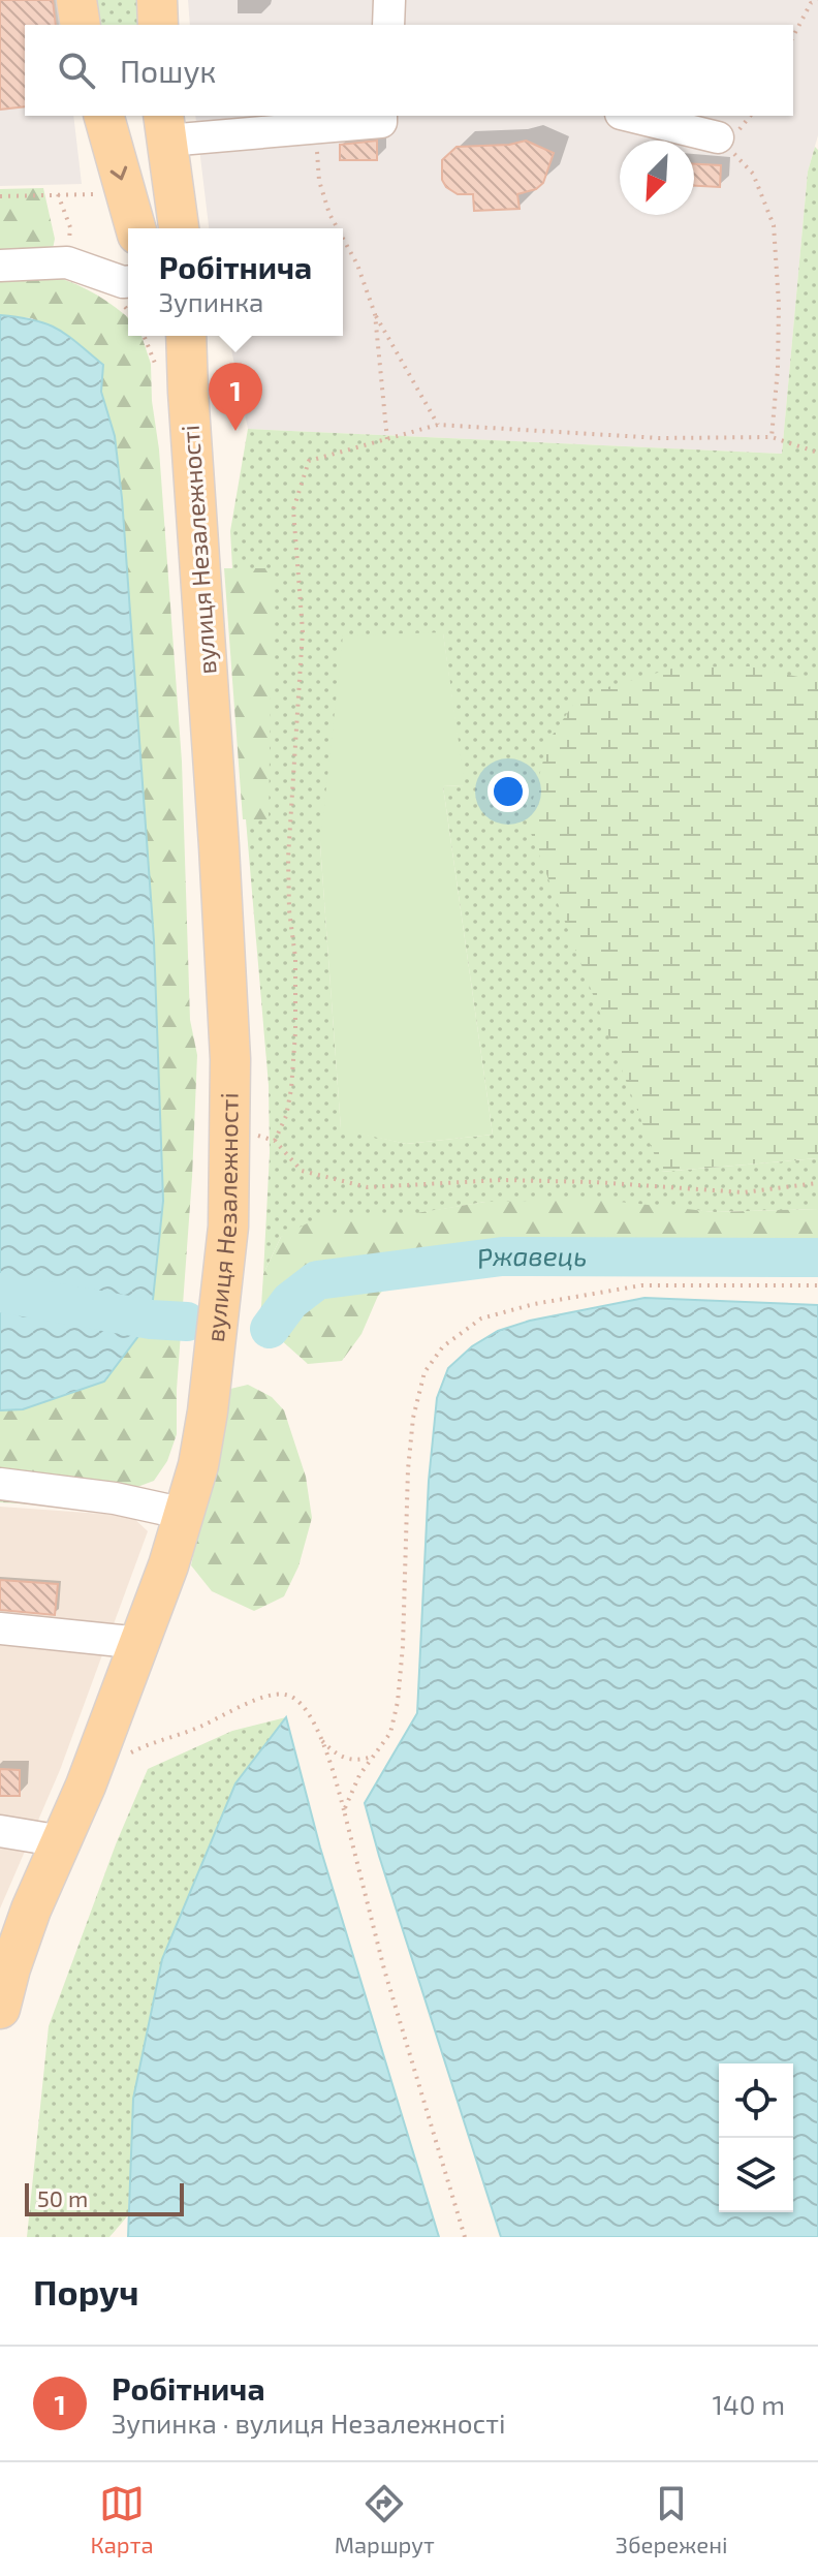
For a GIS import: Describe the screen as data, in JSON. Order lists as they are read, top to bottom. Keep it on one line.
{"streets":{"main road":["вулиця Незалежності"]},"water":["Ржавець"],"scale_bar":"50 m","north":"bottom left","page":{"search":"Пошук","popup":["Робітнича","Зупинка"],"pins":"1","scale":"50 m","heading":"Поруч","list":[{"mark":"1","name":"Робітнича","note":"Зупинка · вулиця Незалежності","value":"140 m"}],"nav":["Карта","Маршрут","Збережені"]}}
